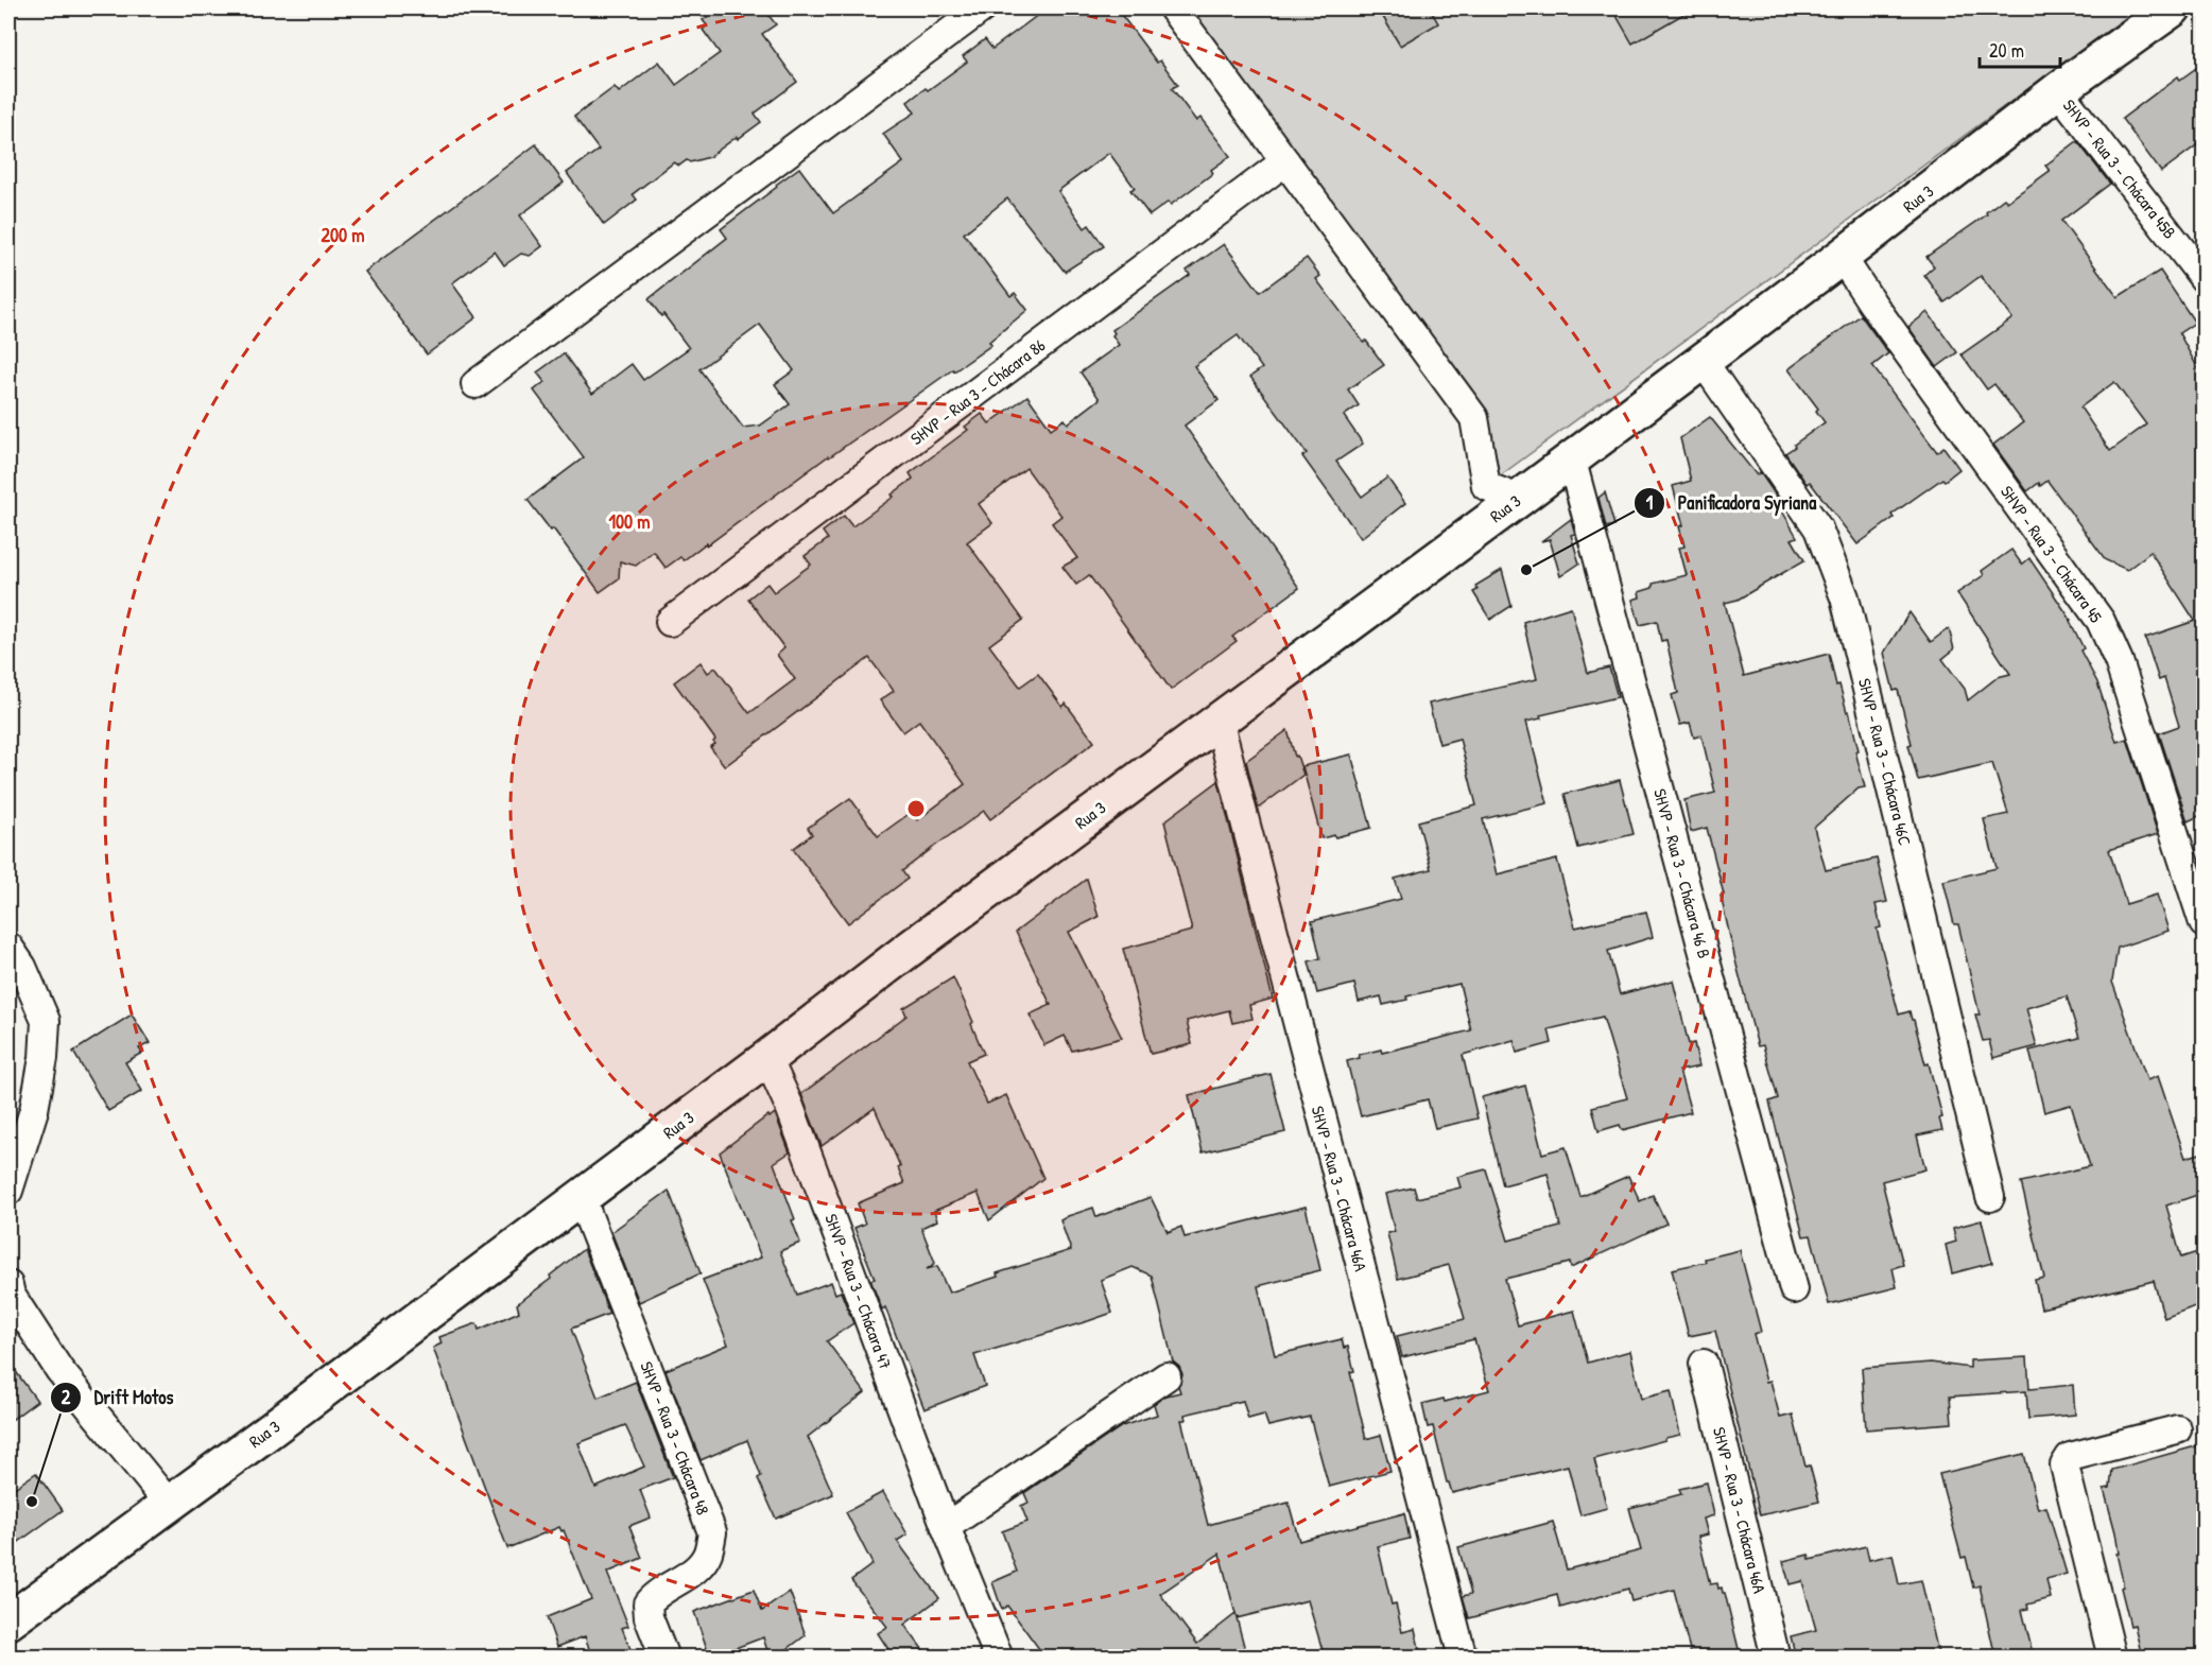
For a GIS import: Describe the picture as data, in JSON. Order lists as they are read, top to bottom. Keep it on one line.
{"streets":{"main road":["Rua 3"],"street":["SHVP - Rua 3 - Chácara 45B","SHVP - Rua 3 - Chácara 86","SHVP - Rua 3 - Chácara 45","SHVP - Rua 3 - Chácara 46C","SHVP - Rua 3 - Chácara 46 B","SHVP - Rua 3 - Chácara 46A","SHVP - Rua 3 - Chácara 47","SHVP - Rua 3 - Chácara 48"]},"crossings":[["SHVP - Rua 3 - Chácara 45B","Rua 3"],["Rua 3","SHVP - Rua 3 - Chácara 45"],["Rua 3","SHVP - Rua 3 - Chácara 46C"],["Rua 3","SHVP - Rua 3 - Chácara 46 B"],["Rua 3","SHVP - Rua 3 - Chácara 46A"],["Rua 3","SHVP - Rua 3 - Chácara 47"],["Rua 3","SHVP - Rua 3 - Chácara 48"]],"places":["Panificadora Syriana","Drift Motos"],"scale_bar":"20 m","rings":["200 m","100 m"]}
